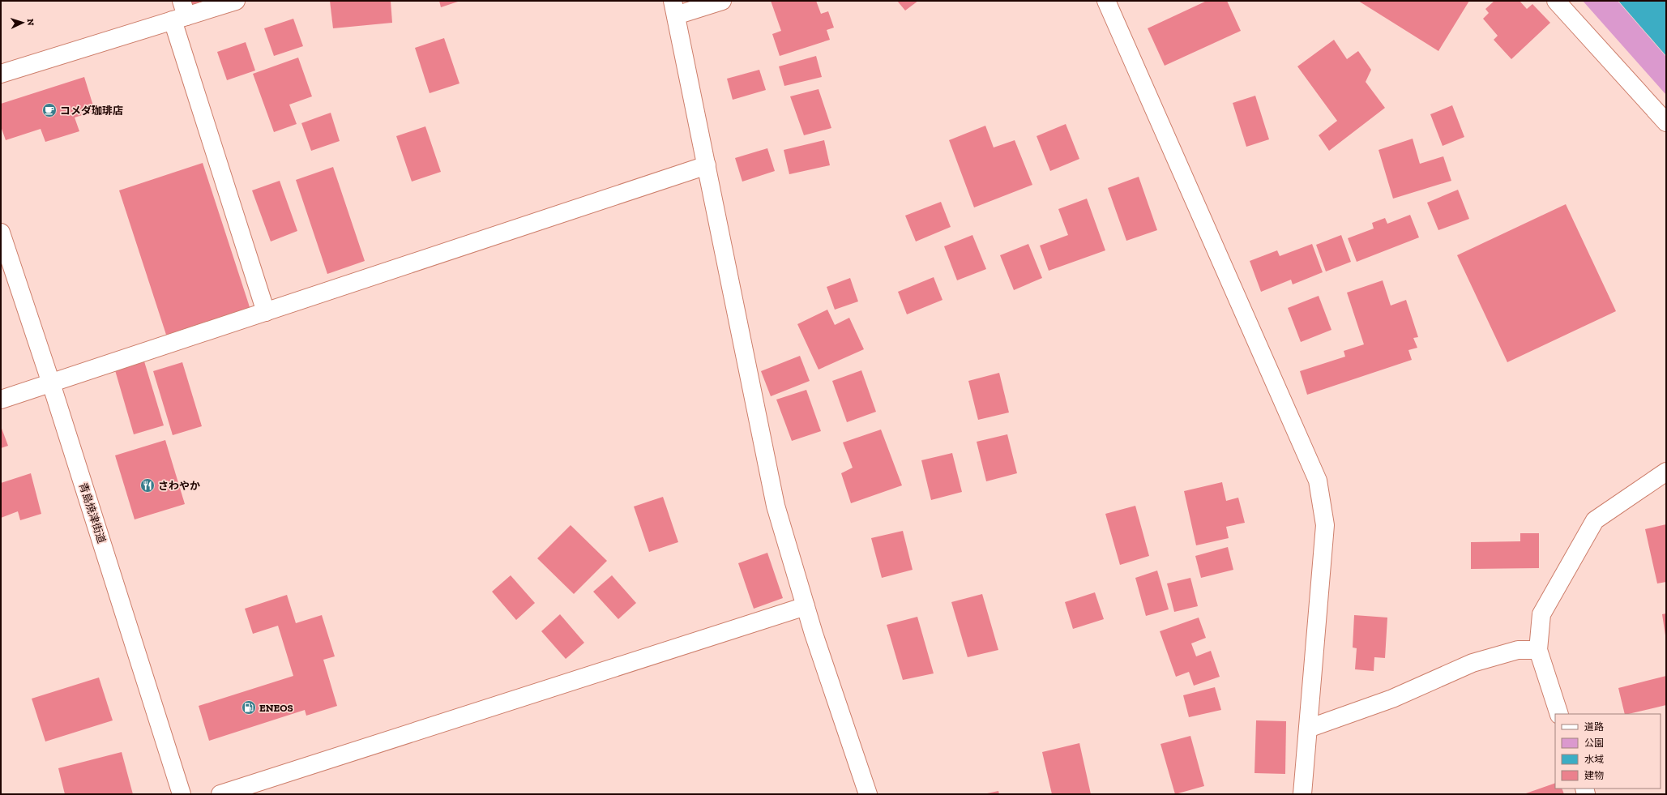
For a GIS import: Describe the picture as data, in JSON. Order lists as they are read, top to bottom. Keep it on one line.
{"streets":{"street":["青島焼津街道"]},"places":{"cafe":["コメダ珈琲店"],"restaurant":["さわやか"],"fuel station":["ENEOS"]},"legend":["道路","公園","水域","建物"],"north":"right"}
